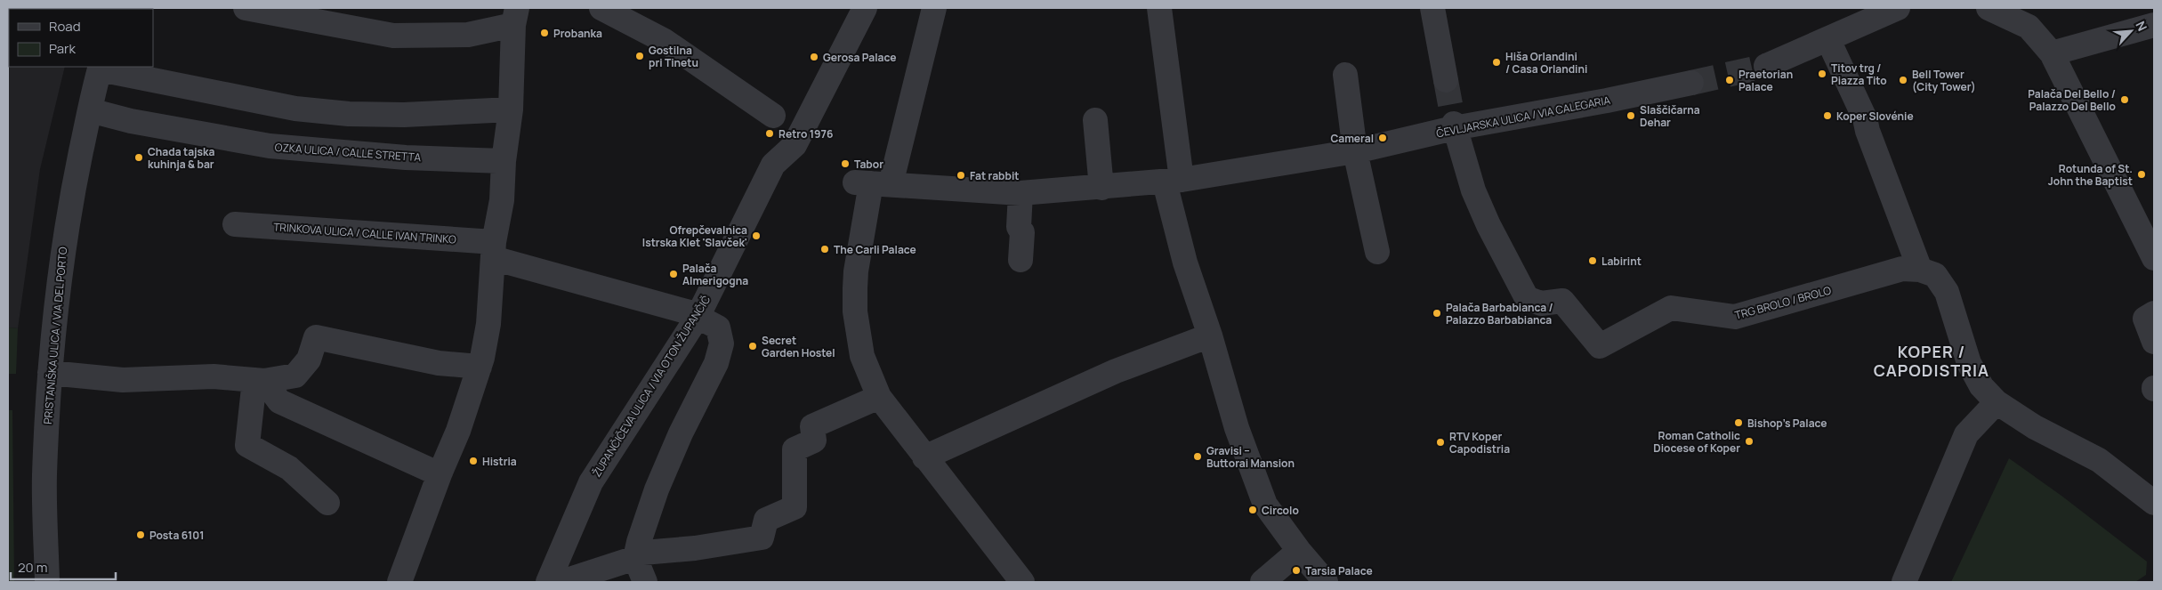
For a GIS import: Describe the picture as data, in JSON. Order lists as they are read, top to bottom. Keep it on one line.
{"streets":{"street":["ČEVLJARSKA ULICA / VIA CALEGARIA","OZKA ULICA / CALLE STRETTA","TRINKOVA ULICA / CALLE IVAN TRINKO","TRG BROLO / BROLO","PRISTANIŠKA ULICA / VIA DEL PORTO","ŽUPANČIČEVA ULICA / VIA OTON ŽUPANČIČ"]},"crossings":[["ČEVLJARSKA ULICA / VIA CALEGARIA","TRG BROLO / BROLO"],["OZKA ULICA / CALLE STRETTA","PRISTANIŠKA ULICA / VIA DEL PORTO"],["TRINKOVA ULICA / CALLE IVAN TRINKO","ŽUPANČIČEVA ULICA / VIA OTON ŽUPANČIČ"]],"districts":["KOPER / CAPODISTRIA"],"places":["Probanka","Gostilna pri Tinetu","Gerosa Palace","Hiša Orlandini / Casa Orlandini","Titov trg / Piazza Tito","Praetorian Palace","Bell Tower (City Tower)","Palača Del Bello / Palazzo Del Bello","Slaščičarna Dehar","Koper Slovénie","Retro 1976","Cameral","Chada tajska kuhinja & bar","Tabor","Rotunda of St. John the Baptist","Fat rabbit","Ofrepčevalnica Istrska Klet 'Slavček'","The Carli Palace","Labirint","Palača Almerigogna","Palača Barbabianca / Palazzo Barbabianca","Secret Garden Hostel","Bishop's Palace","Roman Catholic Diocese of Koper","RTV Koper Capodistria","Gravisi – Buttorai Mansion","Histria","Circolo","Posta 6101","Tarsia Palace"],"legend":["Road","Park"],"scale_bar":"20 m","north":"top right"}
